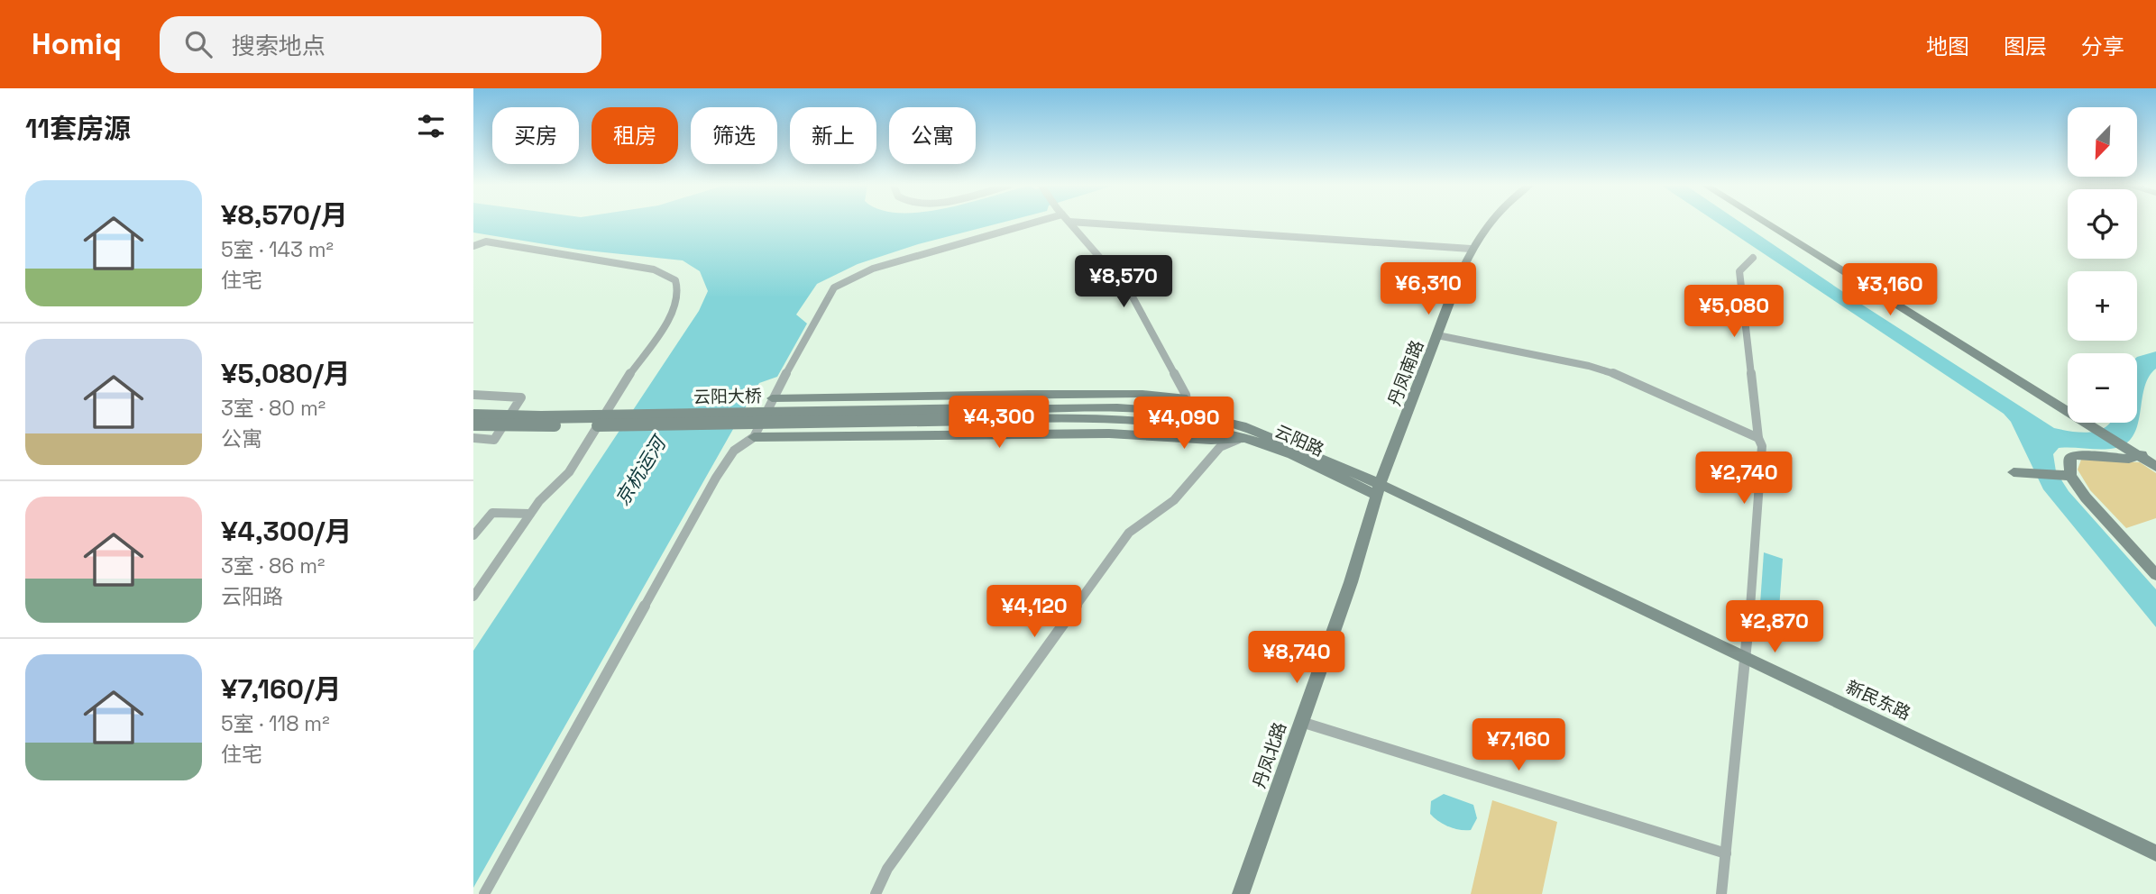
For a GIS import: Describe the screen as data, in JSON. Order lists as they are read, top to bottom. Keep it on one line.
{"streets":{"street":["丹凤南路","云阳大桥","云阳路","新民东路","丹凤北路"]},"crossings":[["丹凤南路","云阳路"],["丹凤南路","新民东路"],["丹凤南路","丹凤北路"],["云阳大桥","云阳路"],["云阳路","新民东路"],["云阳路","丹凤北路"],["新民东路","丹凤北路"]],"water":["京杭运河"],"north":"bottom left","page":{"header":"Homiq","search":"搜索地点","nav":["地图","图层","分享"],"heading":"11套房源","map_buttons":["+","−"],"chip":["买房","租房","筛选","新上","公寓"],"list":[{"name":"¥8,570/月","note":"5室 · 143 m² · 住宅"},{"name":"¥5,080/月","note":"3室 · 80 m² · 公寓"},{"name":"¥4,300/月","note":"3室 · 86 m² · 云阳路"},{"name":"¥7,160/月","note":"5室 · 118 m² · 住宅"}],"price":["¥8,570","¥6,310","¥3,160","¥5,080","¥4,300","¥4,090","¥2,740","¥4,120","¥2,870","¥8,740","¥7,160"]}}
